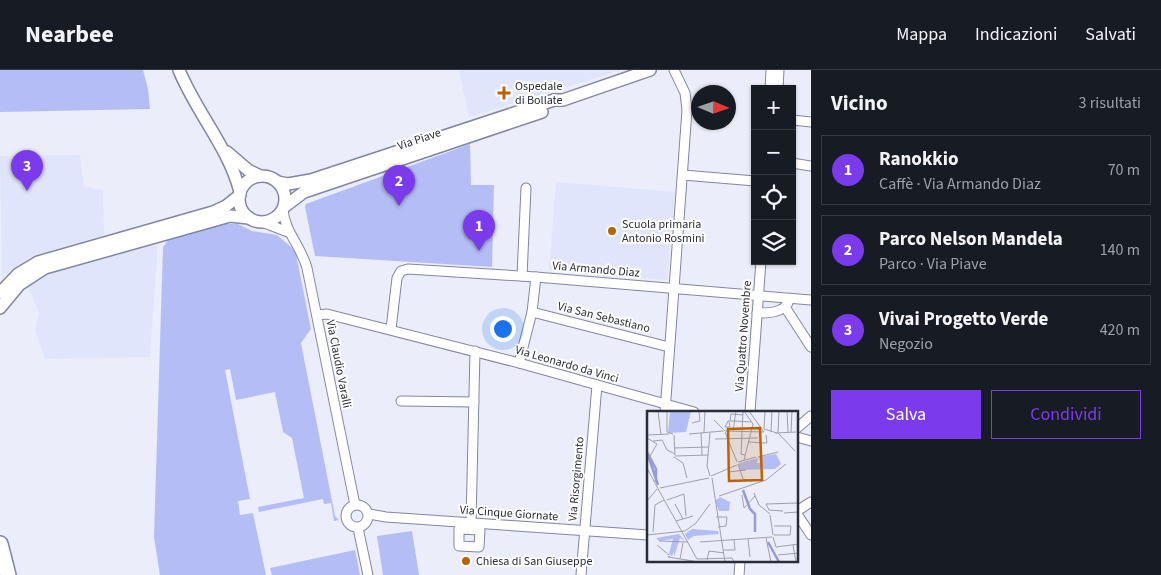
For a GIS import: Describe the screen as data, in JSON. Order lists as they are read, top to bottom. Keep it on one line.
{"streets":{"street":["Via Piave","Via Armando Diaz","Via San Sebastiano","Via Quattro Novembre","Via Claudio Varalli","Via Leonardo da Vinci","Via Risorgimento","Via Cinque Giornate"]},"crossings":[["Via Piave","Via Claudio Varalli"],["Via Armando Diaz","Via Quattro Novembre"],["Via Armando Diaz","Via Leonardo da Vinci"],["Via Claudio Varalli","Via Leonardo da Vinci"],["Via Claudio Varalli","Via Cinque Giornate"],["Via Leonardo da Vinci","Via Risorgimento"],["Via Risorgimento","Via Cinque Giornate"]],"places":{"health":["Ospedale di Bollate"],"other":["Scuola primaria Antonio Rosmini","Chiesa di San Giuseppe"]},"north":"right","page":{"header":"Nearbee","nav":["Mappa","Indicazioni","Salvati"],"heading":["Vicino","3 risultati"],"map_buttons":["+","−"],"list":[{"mark":"1","name":"Ranokkio","note":"Caffè · Via Armando Diaz","value":"70 m"},{"mark":"2","name":"Parco Nelson Mandela","note":"Parco · Via Piave","value":"140 m"},{"mark":"3","name":"Vivai Progetto Verde","note":"Negozio","value":"420 m"}],"pins":["3","2","1"],"buttons":["Salva","Condividi"]}}
